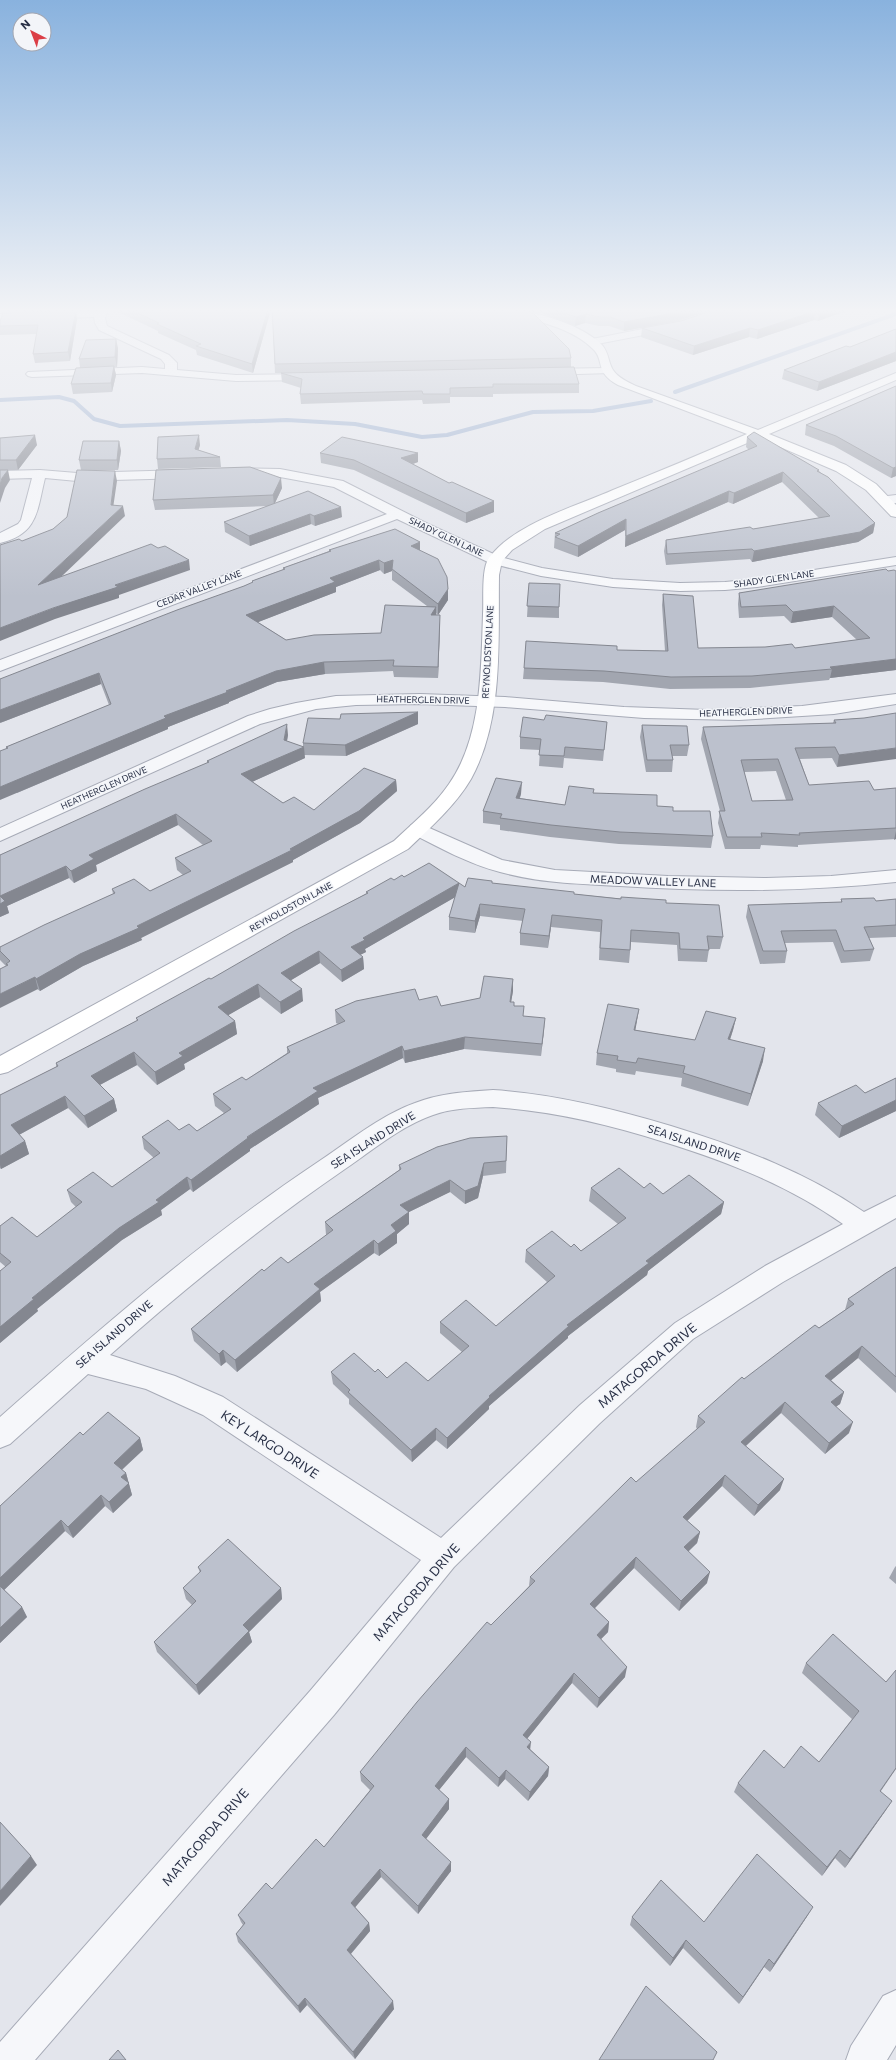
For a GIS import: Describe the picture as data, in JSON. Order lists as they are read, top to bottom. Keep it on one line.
{"streets":{"street":["SHADY GLEN LANE","CEDAR VALLEY LANE","REYNOLDSTON LANE","HEATHERGLEN DRIVE","MEADOW VALLEY LANE","SEA ISLAND DRIVE","MATAGORDA DRIVE","KEY LARGO DRIVE"]},"crossings":[["SHADY GLEN LANE","CEDAR VALLEY LANE"],["SHADY GLEN LANE","REYNOLDSTON LANE"],["REYNOLDSTON LANE","HEATHERGLEN DRIVE"],["REYNOLDSTON LANE","MEADOW VALLEY LANE"],["SEA ISLAND DRIVE","MATAGORDA DRIVE"],["SEA ISLAND DRIVE","KEY LARGO DRIVE"],["MATAGORDA DRIVE","KEY LARGO DRIVE"]],"north":"top left"}
